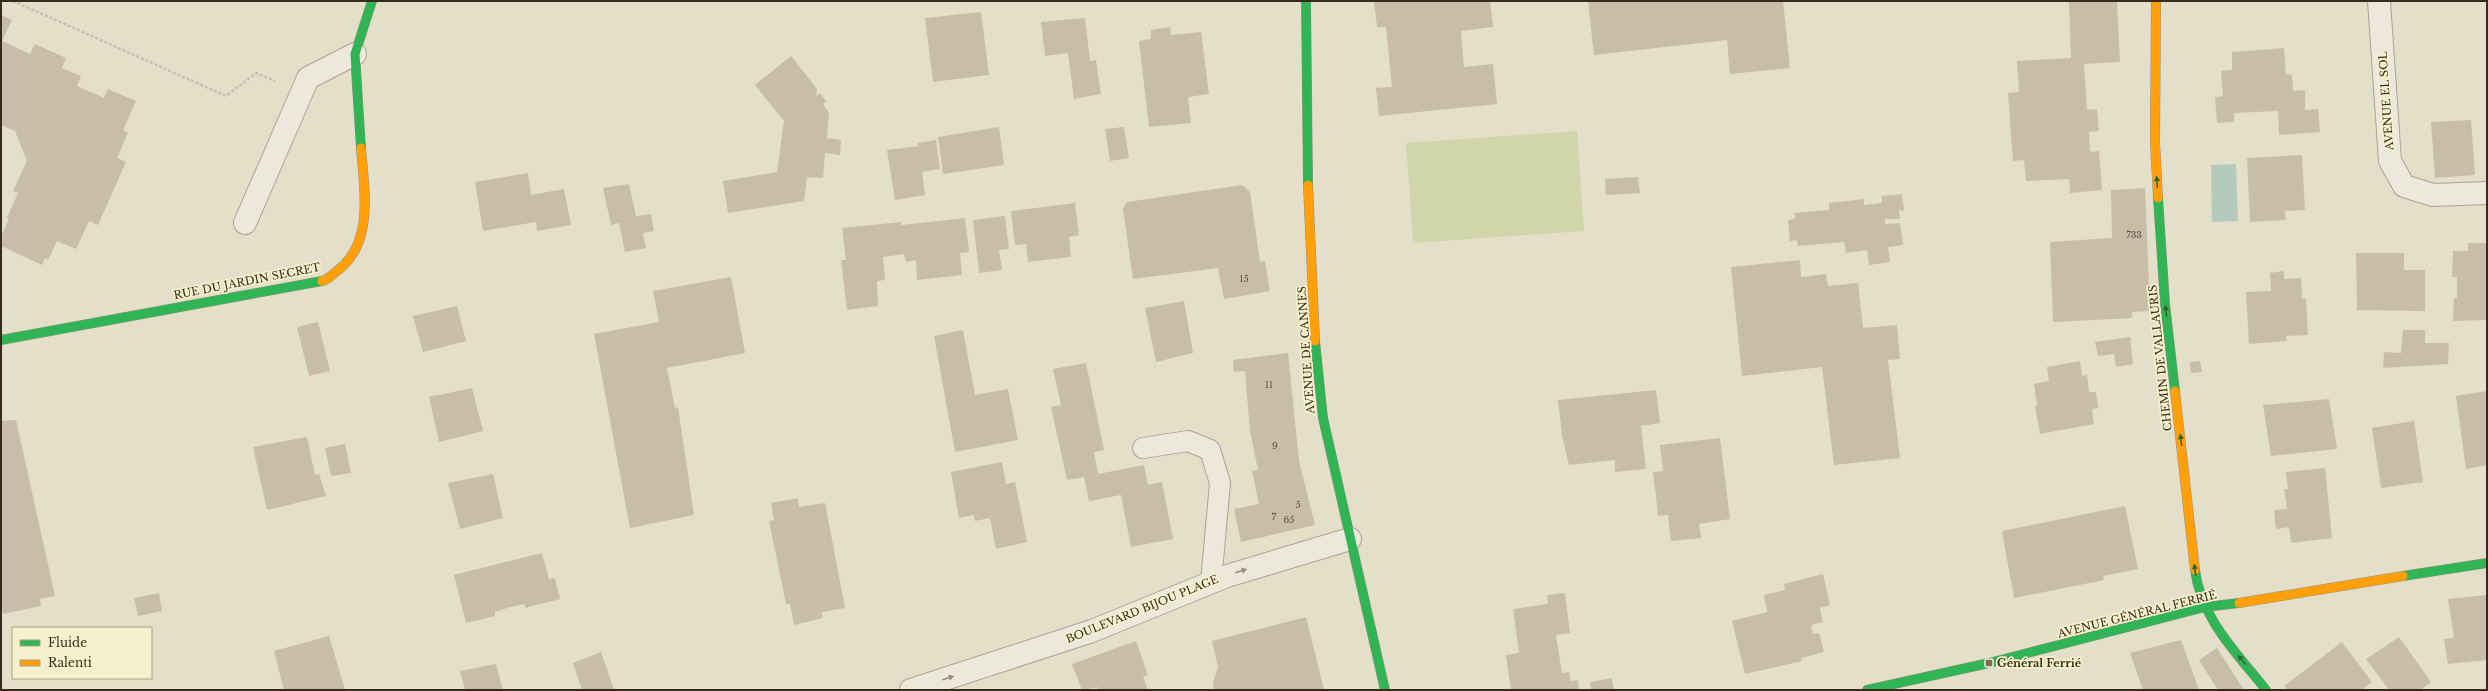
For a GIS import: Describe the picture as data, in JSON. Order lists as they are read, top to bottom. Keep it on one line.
{"streets":{"street":["AVENUE EL SOL","RUE DU JARDIN SECRET","AVENUE DE CANNES","CHEMIN DE VALLAURIS","BOULEVARD BIJOU PLAGE","AVENUE GÉNÉRAL FERRIÉ"]},"crossings":[["AVENUE DE CANNES","BOULEVARD BIJOU PLAGE"],["CHEMIN DE VALLAURIS","AVENUE GÉNÉRAL FERRIÉ"]],"one_way":["CHEMIN DE VALLAURIS","BOULEVARD BIJOU PLAGE"],"places":{"transit":["Général Ferrié"]},"house_numbers":["733","15","11","9","5","7","65"],"legend":["Fluide","Ralenti"]}
